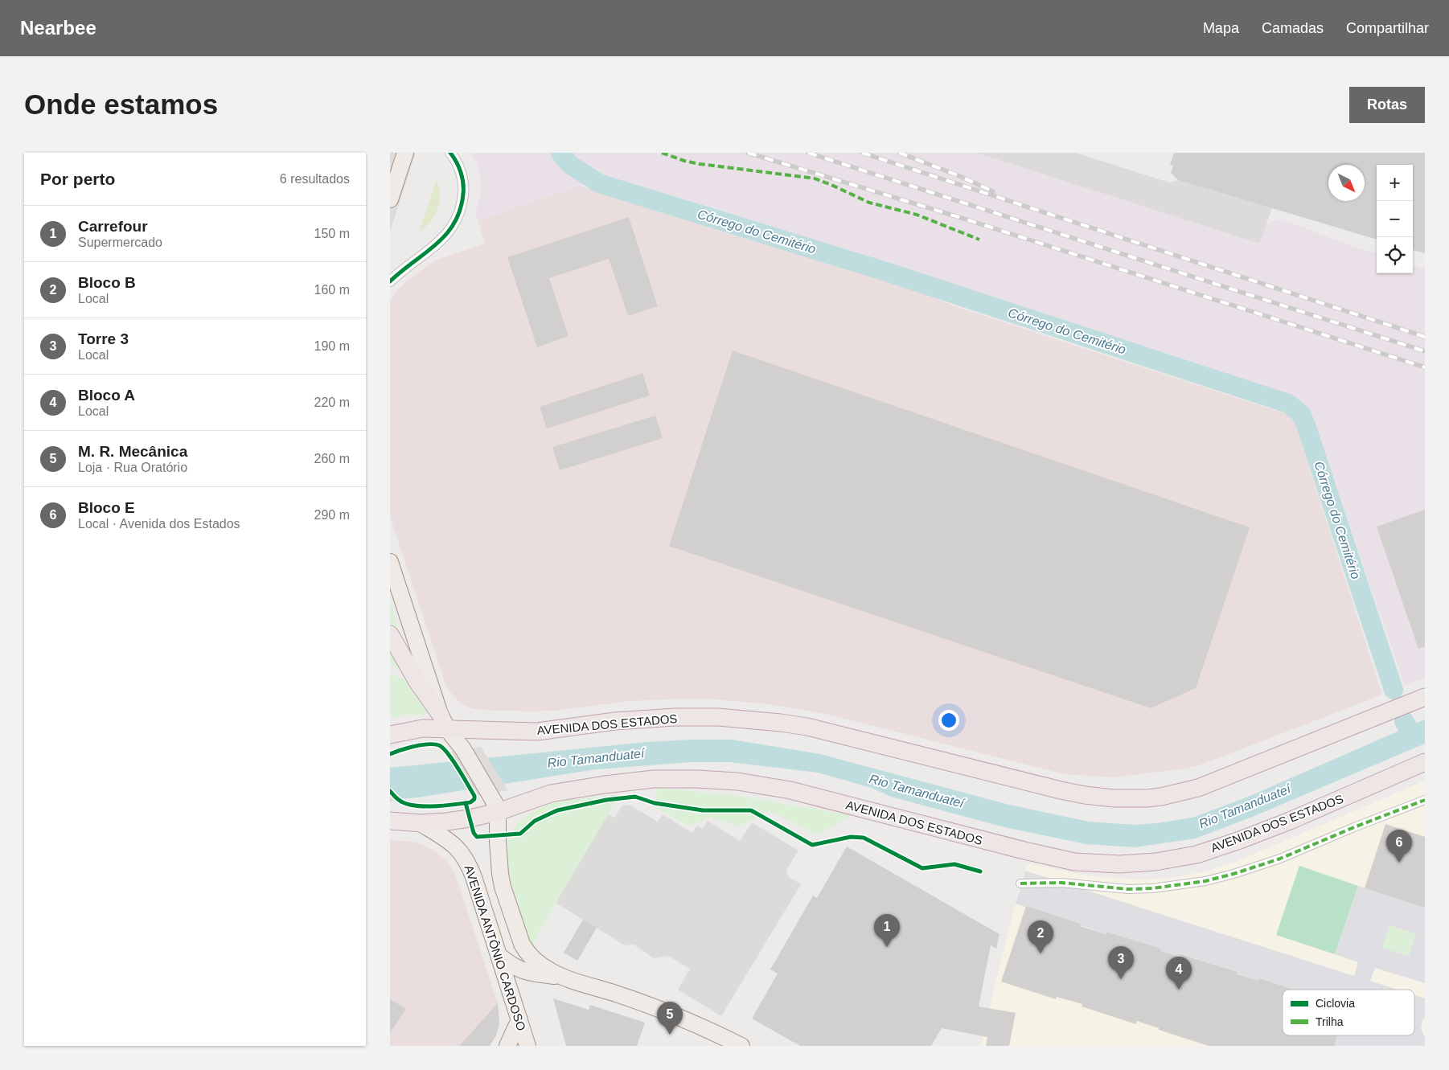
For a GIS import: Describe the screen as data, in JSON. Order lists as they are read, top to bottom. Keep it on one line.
{"streets":{"highway":["AVENIDA DOS ESTADOS"],"main road":["AVENIDA ANTÔNIO CARDOSO"]},"crossings":[["AVENIDA DOS ESTADOS","AVENIDA ANTÔNIO CARDOSO"]],"water":["Córrego do Cemitério","Rio Tamanduateí"],"legend":["Ciclovia","Trilha"],"north":"bottom right","page":{"header":"Nearbee","nav":["Mapa","Camadas","Compartilhar"],"buttons":"Rotas","title":"Onde estamos","heading":["Por perto","6 resultados"],"map_buttons":["+","−"],"list":[{"mark":"1","name":"Carrefour","note":"Supermercado","value":"150 m"},{"mark":"2","name":"Bloco B","note":"Local","value":"160 m"},{"mark":"3","name":"Torre 3","note":"Local","value":"190 m"},{"mark":"4","name":"Bloco A","note":"Local","value":"220 m"},{"mark":"5","name":"M. R. Mecânica","note":"Loja · Rua Oratório","value":"260 m"},{"mark":"6","name":"Bloco E","note":"Local · Avenida dos Estados","value":"290 m"}],"pins":["6","1","2","3","4","5"]}}
